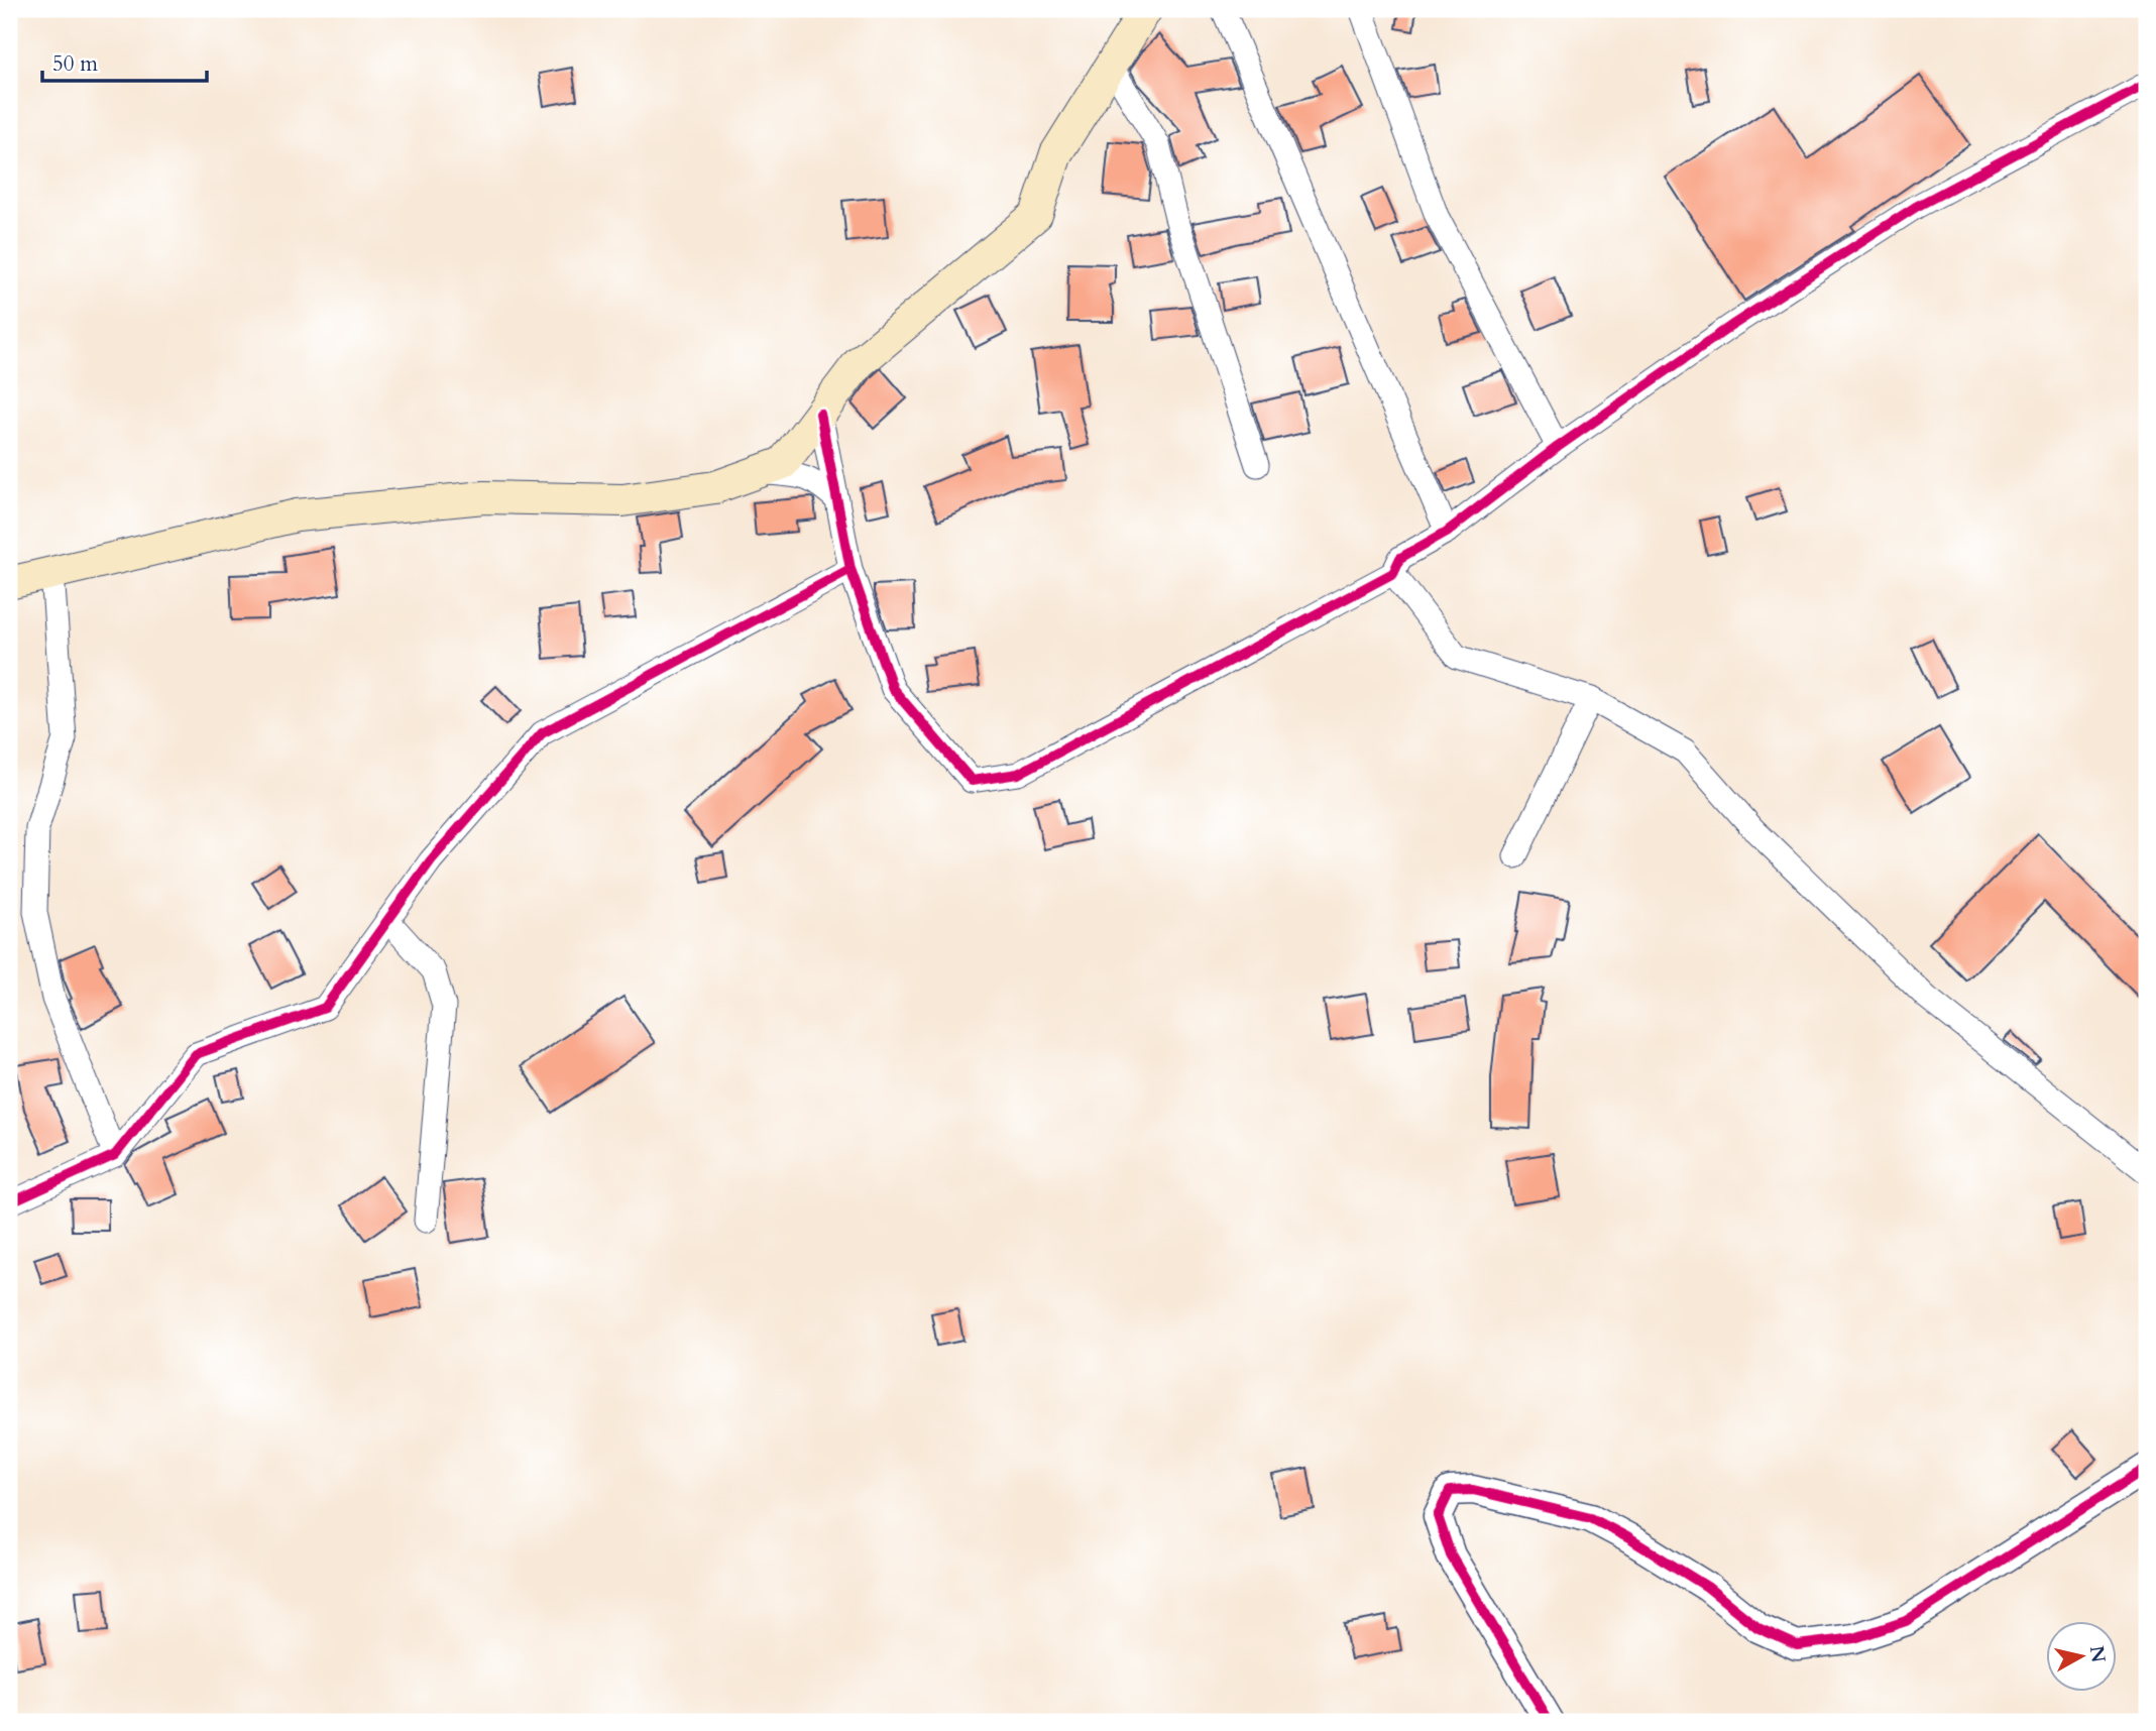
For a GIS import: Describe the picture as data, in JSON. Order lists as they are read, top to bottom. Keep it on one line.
{"scale_bar":"50 m","north":"right"}
